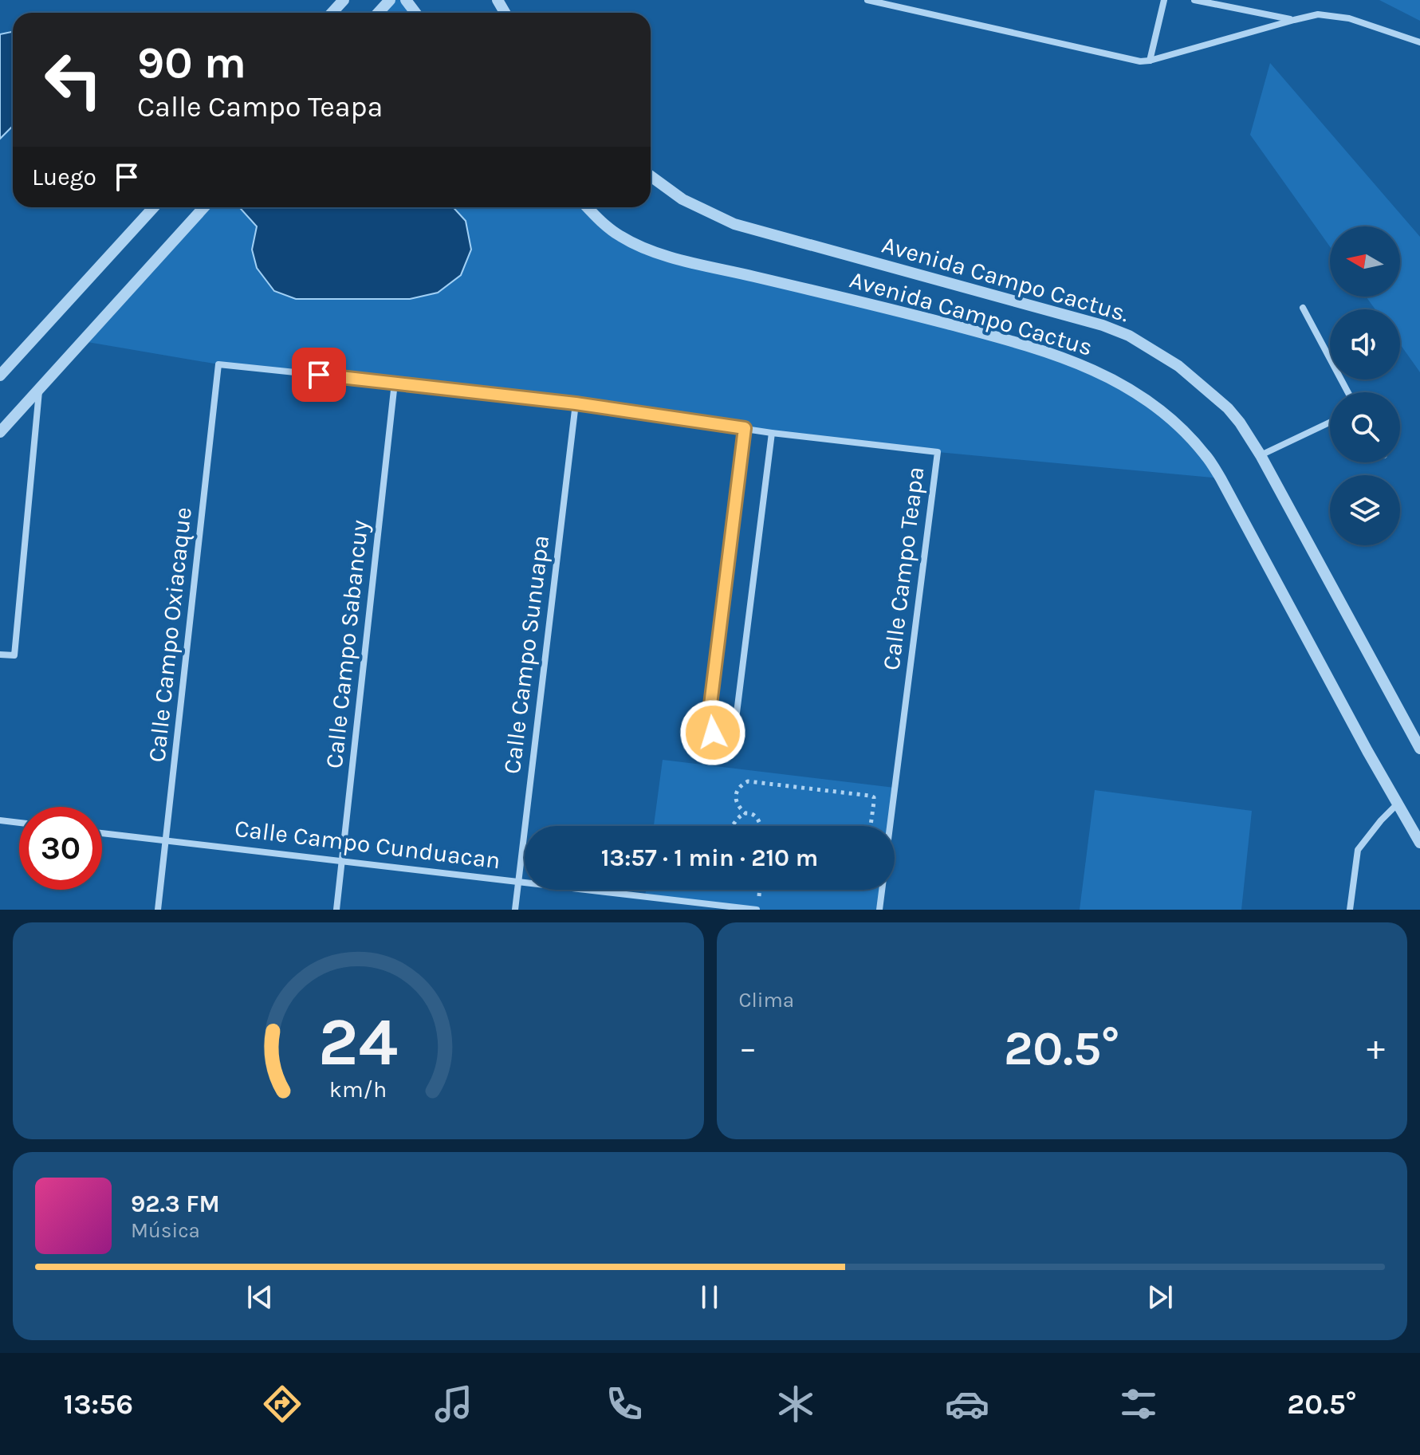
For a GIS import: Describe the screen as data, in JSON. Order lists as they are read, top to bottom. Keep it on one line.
{"streets":{"street":["Avenida Campo Cactus.","Avenida Campo Cactus","Calle Campo Teapa","Calle Campo Oxiacaque","Calle Campo Sabancuy","Calle Campo Sunuapa","Calle Campo Cunduacan"]},"crossings":[["Calle Campo Teapa","Calle Campo Oxiacaque"],["Calle Campo Teapa","Calle Campo Sabancuy"],["Calle Campo Teapa","Calle Campo Sunuapa"],["Calle Campo Oxiacaque","Calle Campo Cunduacan"],["Calle Campo Sabancuy","Calle Campo Cunduacan"],["Calle Campo Sunuapa","Calle Campo Cunduacan"]],"north":"left","page":{"turn":["90 m","Calle Campo Teapa"],"then":"Luego","limit":"30","trip":"13:57 · 1 min · 210 m","tile":"Clima","heat":["−","20.5°","+"],"song":["92.3 FM","Música"],"tabs":["13:56","20.5°"],"gauge":["24","km/h"]}}
